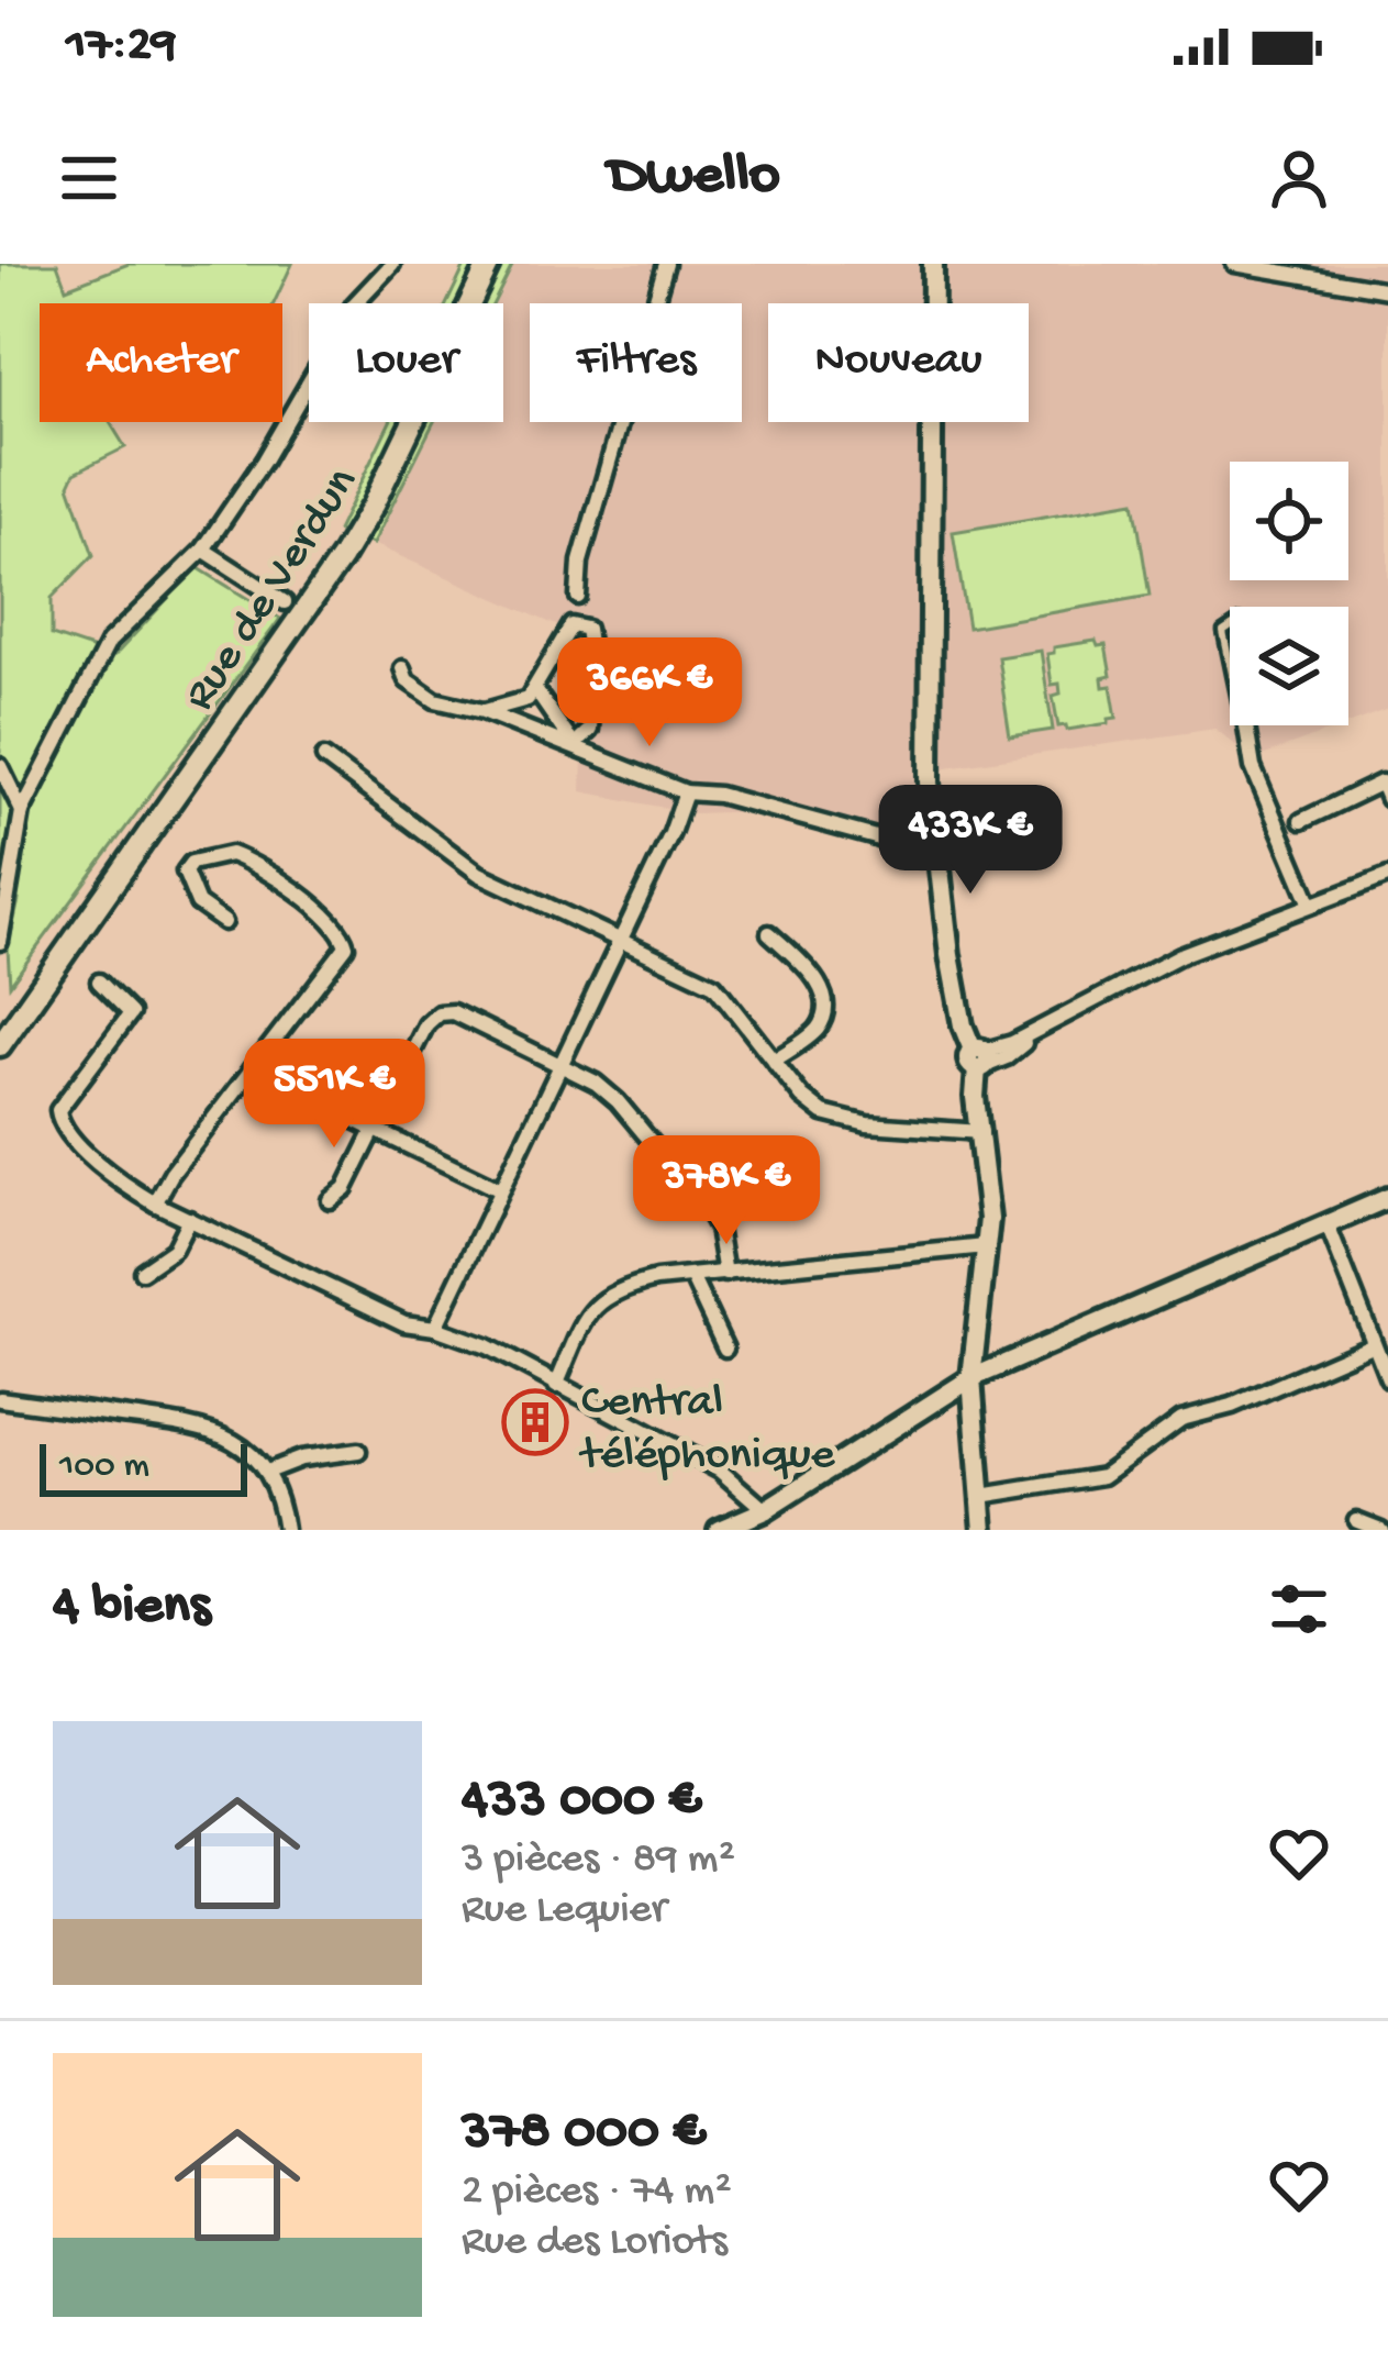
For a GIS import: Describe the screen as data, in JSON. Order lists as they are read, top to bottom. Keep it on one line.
{"streets":{"main road":["Rue de Verdun"]},"places":{"building":["Central téléphonique"]},"scale_bar":"100 m","page":{"status":"17:29","header":"Dwello","chip":["Acheter","Louer","Filtres","Nouveau"],"price":["366K €","433K €","551K €","378K €"],"scale":"100 m","heading":"4 biens","list":[{"name":"433 000 €","note":"3 pièces · 89 m² · Rue Lequier"},{"name":"378 000 €","note":"2 pièces · 74 m² · Rue des Loriots"}]}}
